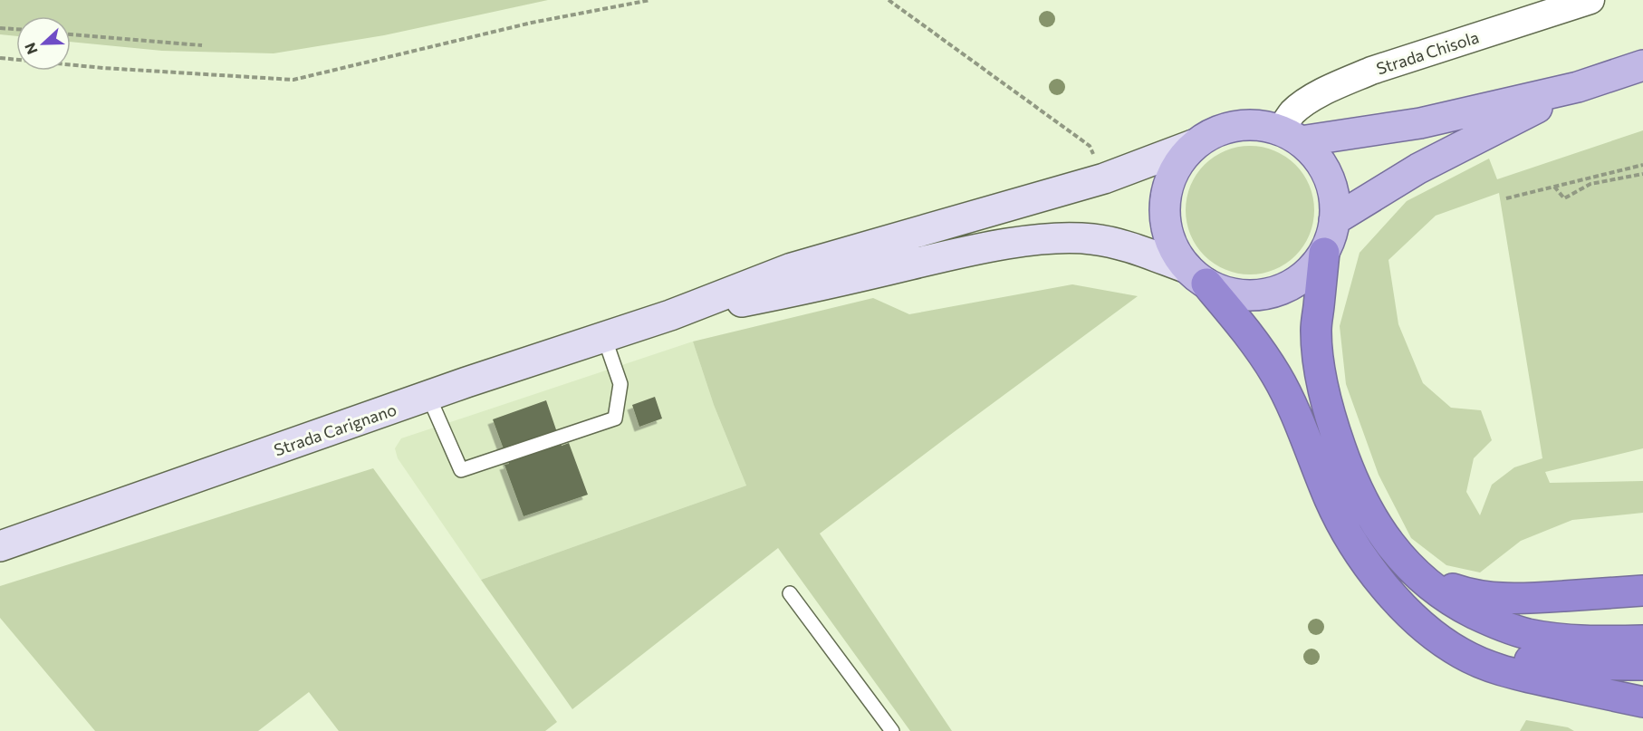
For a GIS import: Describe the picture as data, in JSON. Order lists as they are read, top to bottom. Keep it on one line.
{"streets":{"main road":["Strada Carignano"],"street":["Strada Chisola"]},"north":"left"}
